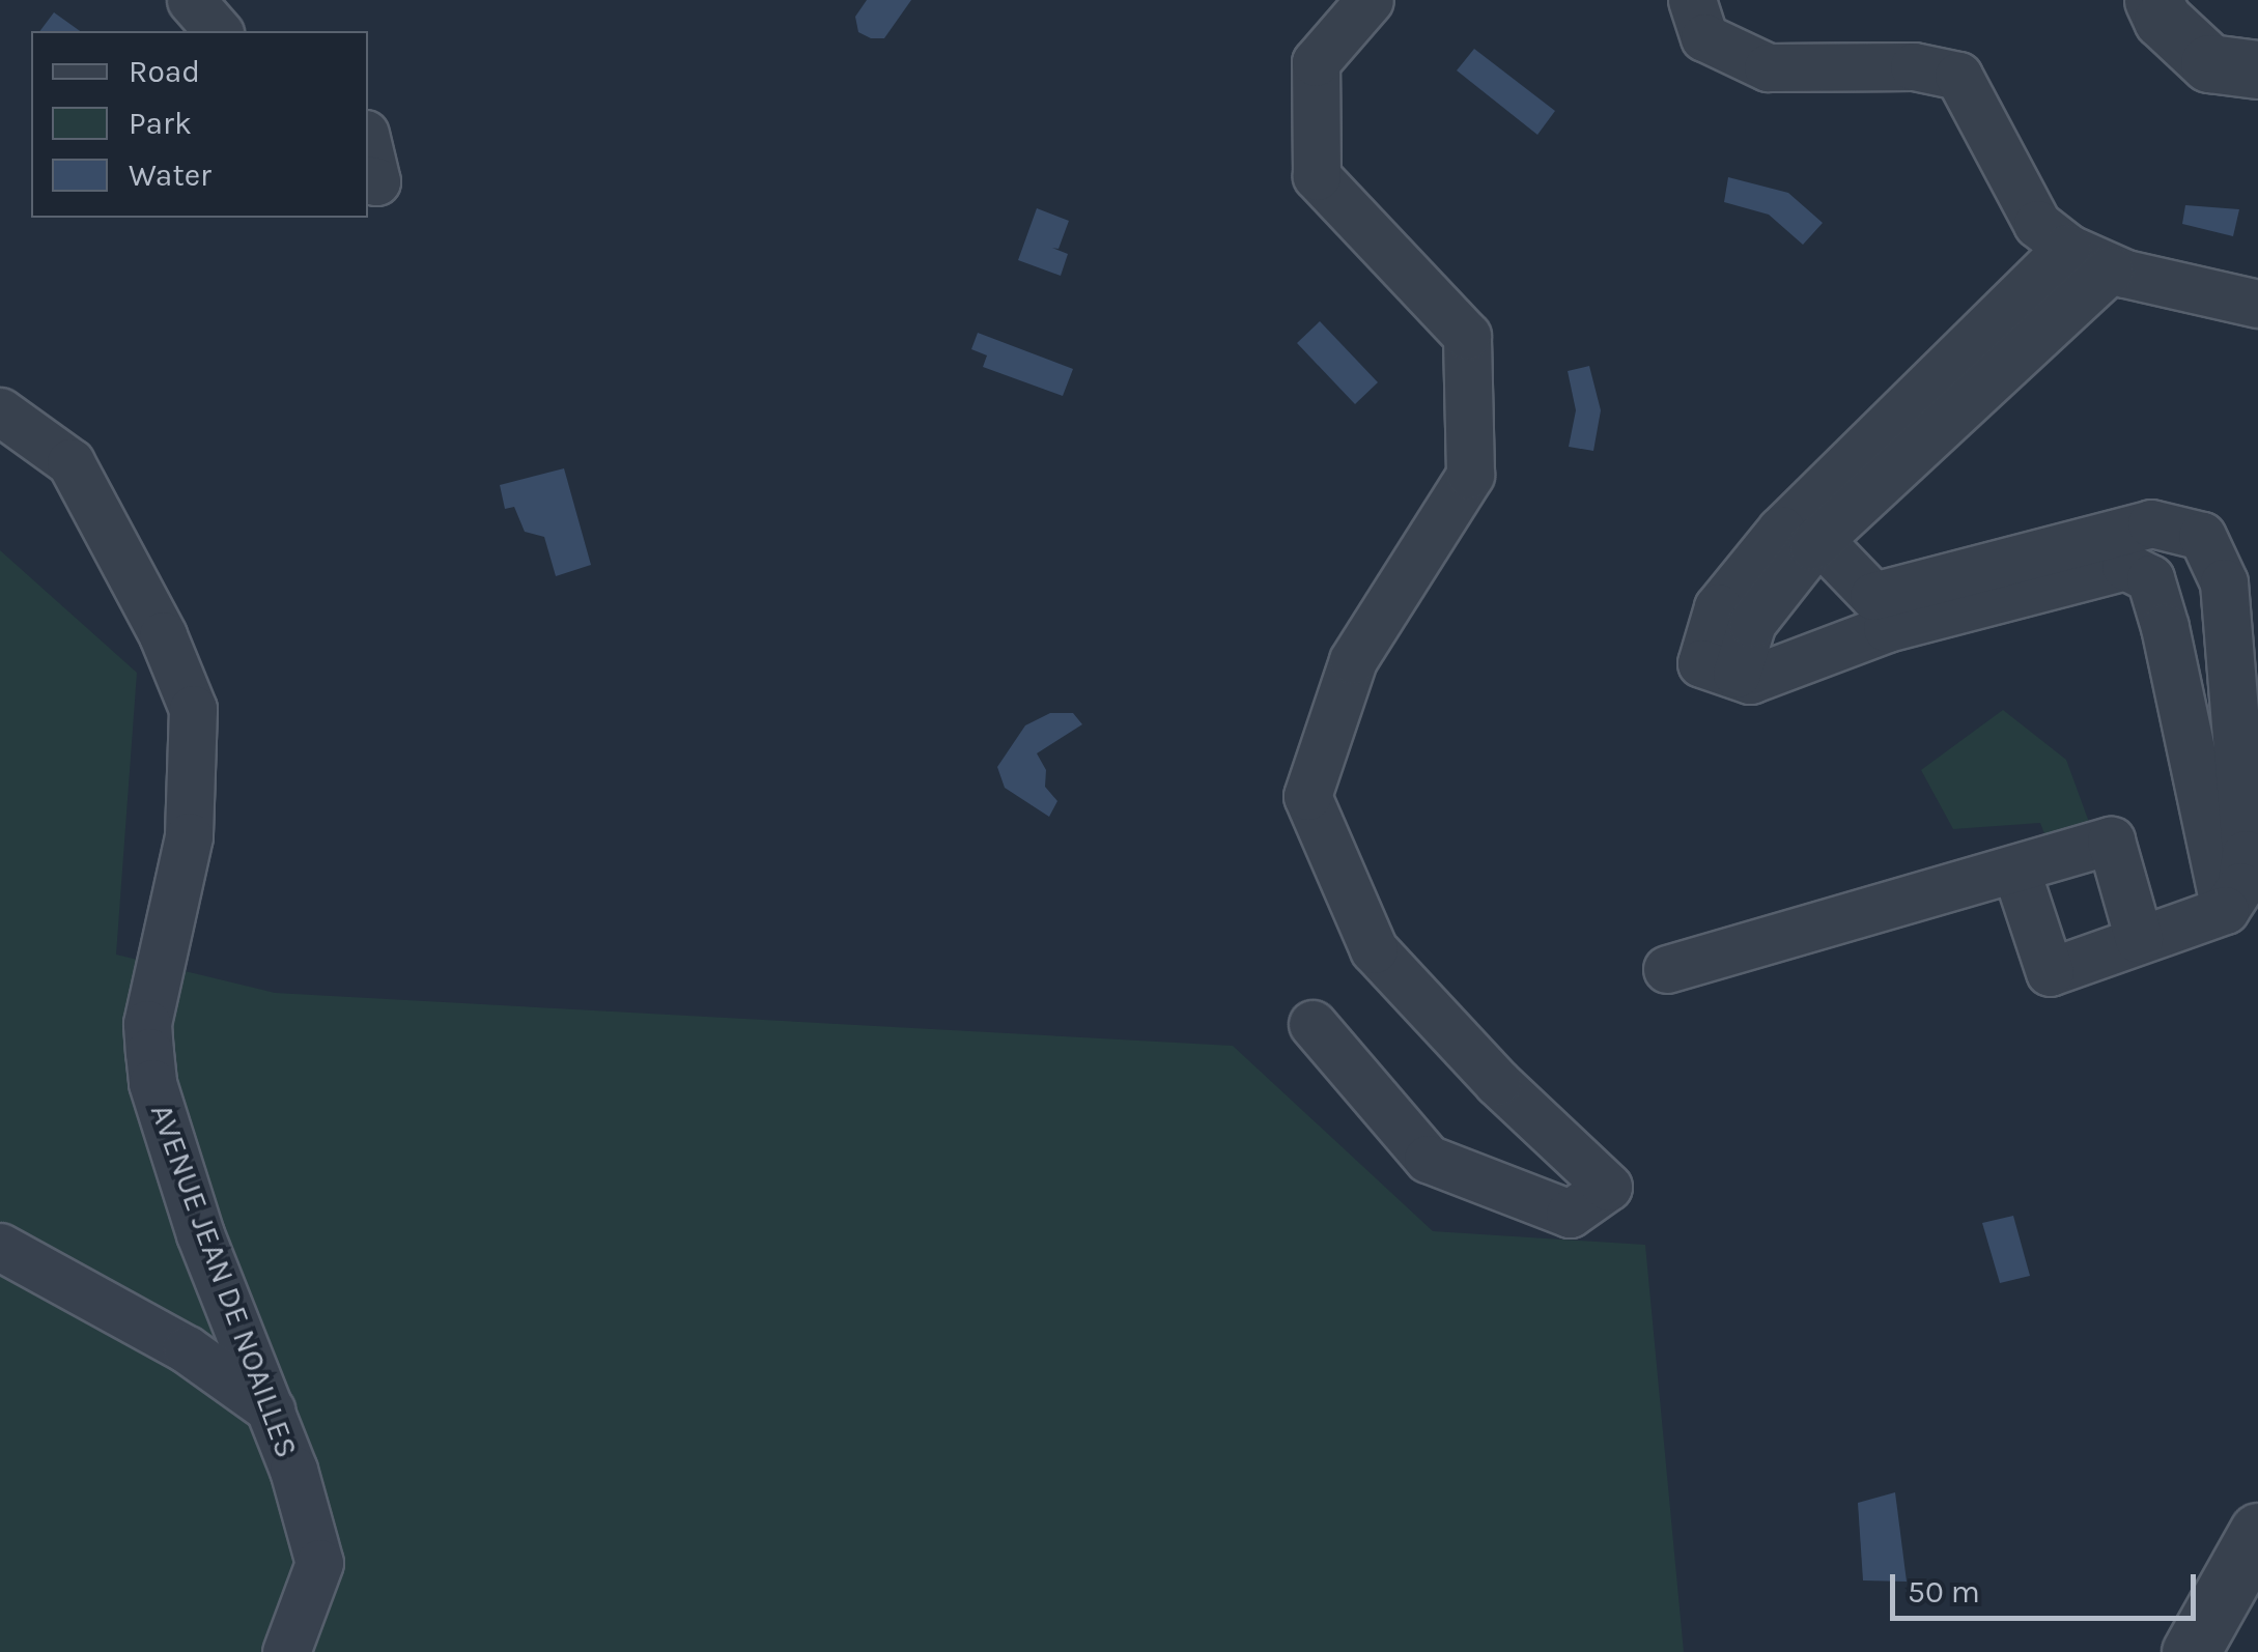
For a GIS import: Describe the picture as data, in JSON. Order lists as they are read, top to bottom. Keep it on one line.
{"streets":{"street":["AVENUE JEAN DE NOAILLES"]},"legend":["Road","Park","Water"],"scale_bar":"50 m"}
